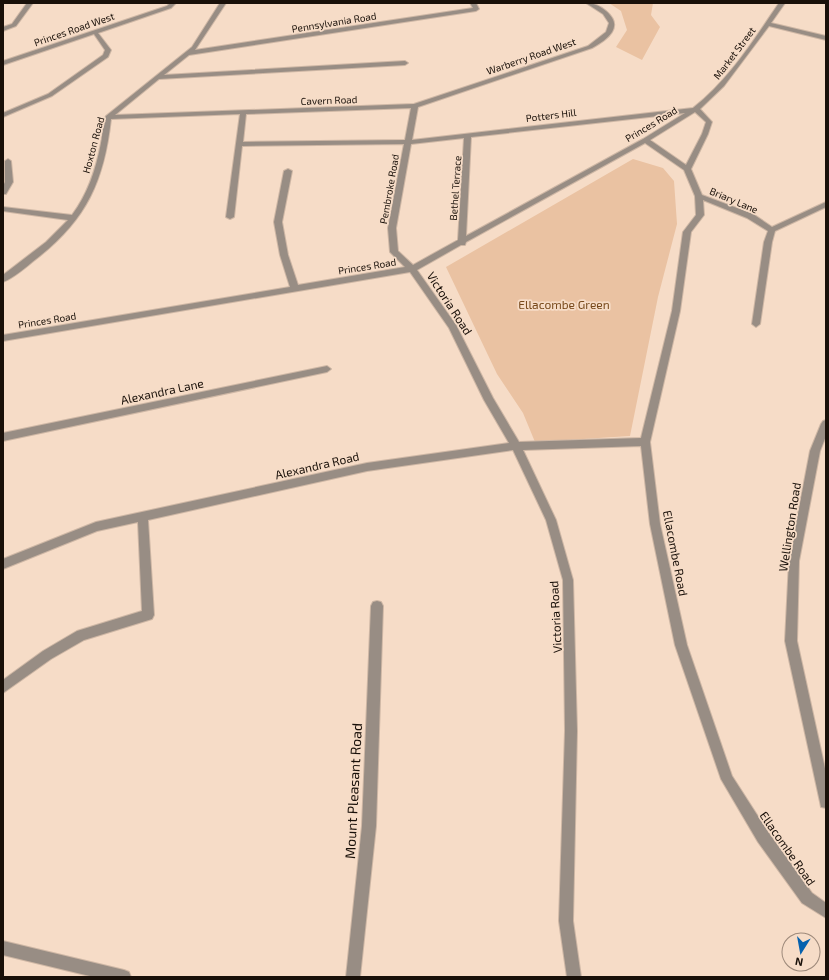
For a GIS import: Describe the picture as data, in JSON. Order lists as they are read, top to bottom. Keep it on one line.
{"streets":{"street":["Pennsylvania Road","Princes Road West","Market Street","Warberry Road West","Cavern Road","Potters Hill","Princes Road","Hoxton Road","Bethel Terrace","Pembroke Road","Briary Lane","Victoria Road","Alexandra Lane","Alexandra Road","Wellington Road","Ellacombe Road","Mount Pleasant Road"]},"crossings":[["Pennsylvania Road","Hoxton Road"],["Market Street","Potters Hill"],["Market Street","Princes Road"],["Warberry Road West","Cavern Road"],["Warberry Road West","Pembroke Road"],["Cavern Road","Hoxton Road"],["Cavern Road","Pembroke Road"],["Potters Hill","Princes Road"],["Potters Hill","Bethel Terrace"],["Potters Hill","Pembroke Road"],["Princes Road","Bethel Terrace"],["Princes Road","Pembroke Road"],["Princes Road","Victoria Road"],["Pembroke Road","Victoria Road"],["Briary Lane","Ellacombe Road"],["Victoria Road","Alexandra Road"],["Alexandra Road","Ellacombe Road"]],"parks":["Ellacombe Green"],"north":"bottom"}
